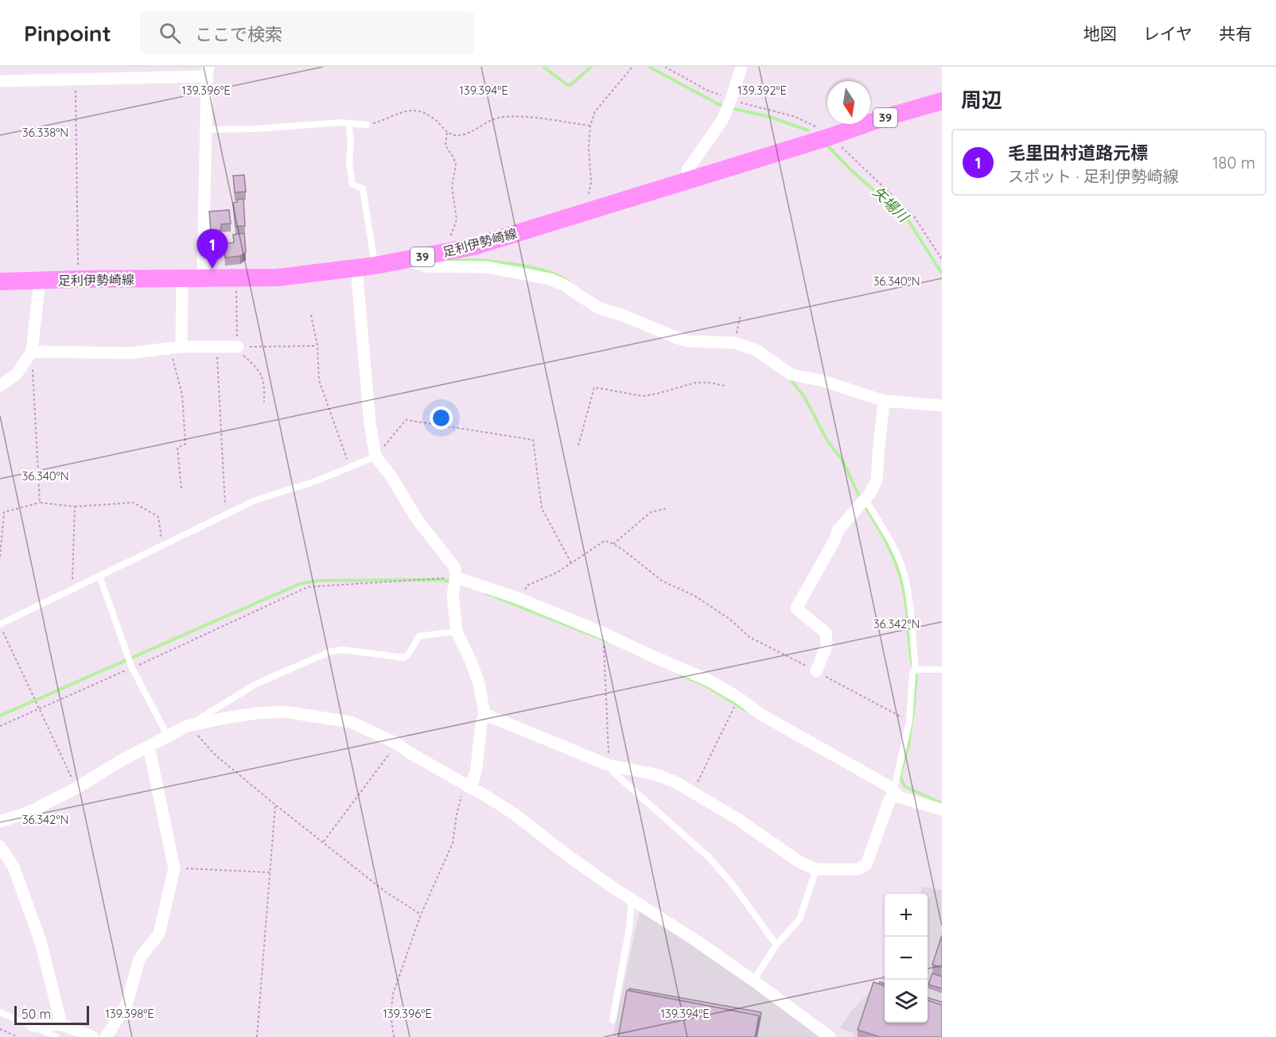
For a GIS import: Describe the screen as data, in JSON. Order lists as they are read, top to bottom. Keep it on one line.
{"streets":{"main road":["39","足利伊勢崎線"]},"water":["矢場川"],"scale_bar":"50 m","north":"bottom","page":{"header":"Pinpoint","search":"ここで検索","nav":["地図","レイヤ","共有"],"heading":"周辺","list":[{"mark":"1","name":"毛里田村道路元標","note":"スポット · 足利伊勢崎線","value":"180 m"}],"pins":"1","map_buttons":["+","−"],"scale":"50 m"},"coordinates":["139.396°E","139.394°E","139.392°E","36.338°N","36.340°N","36.342°N","139.398°E"]}
